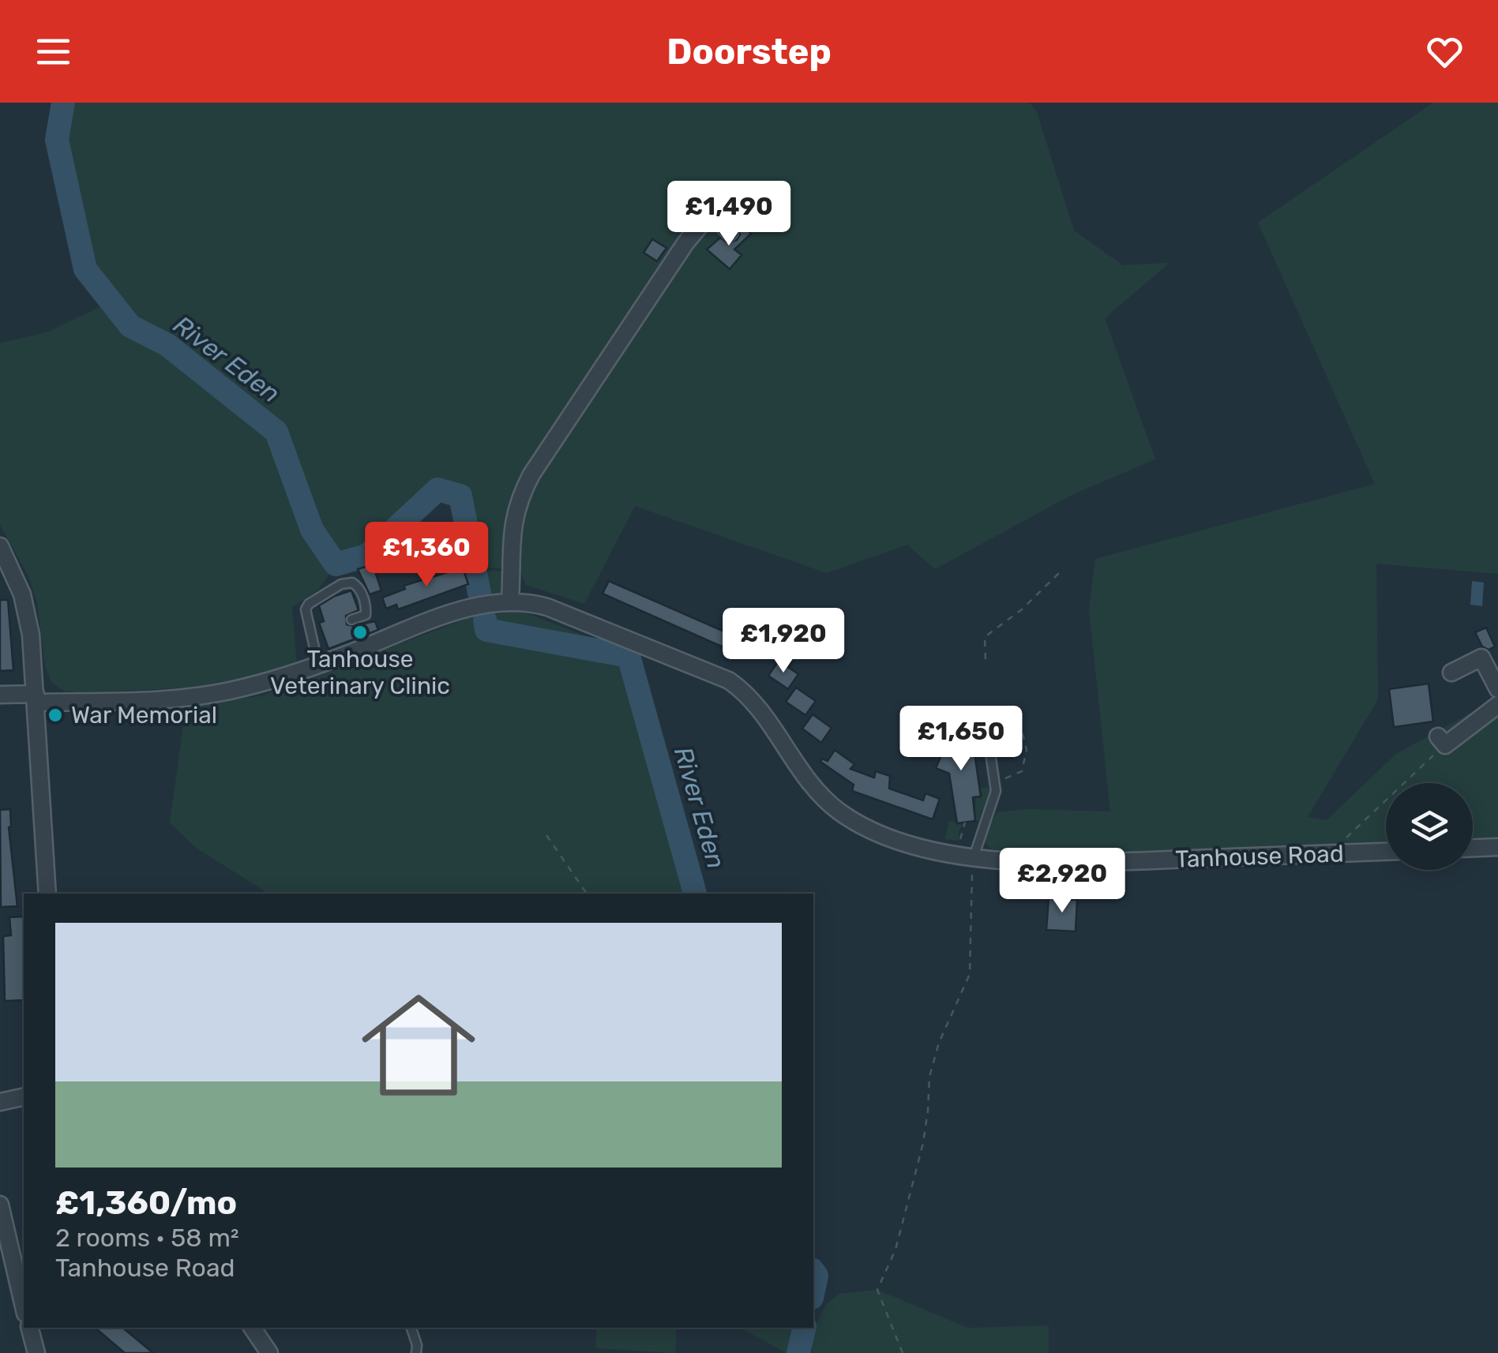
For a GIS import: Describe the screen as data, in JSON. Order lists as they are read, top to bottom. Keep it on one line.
{"streets":{"street":["Tanhouse Road"]},"water":["River Eden"],"places":["Tanhouse Veterinary Clinic","War Memorial"],"page":{"header":"Doorstep","price":["£1,490","£1,360","£1,920","£1,650","£2,920"],"list":[{"name":"£1,360/mo","note":"2 rooms · 58 m² · Tanhouse Road"}]}}
